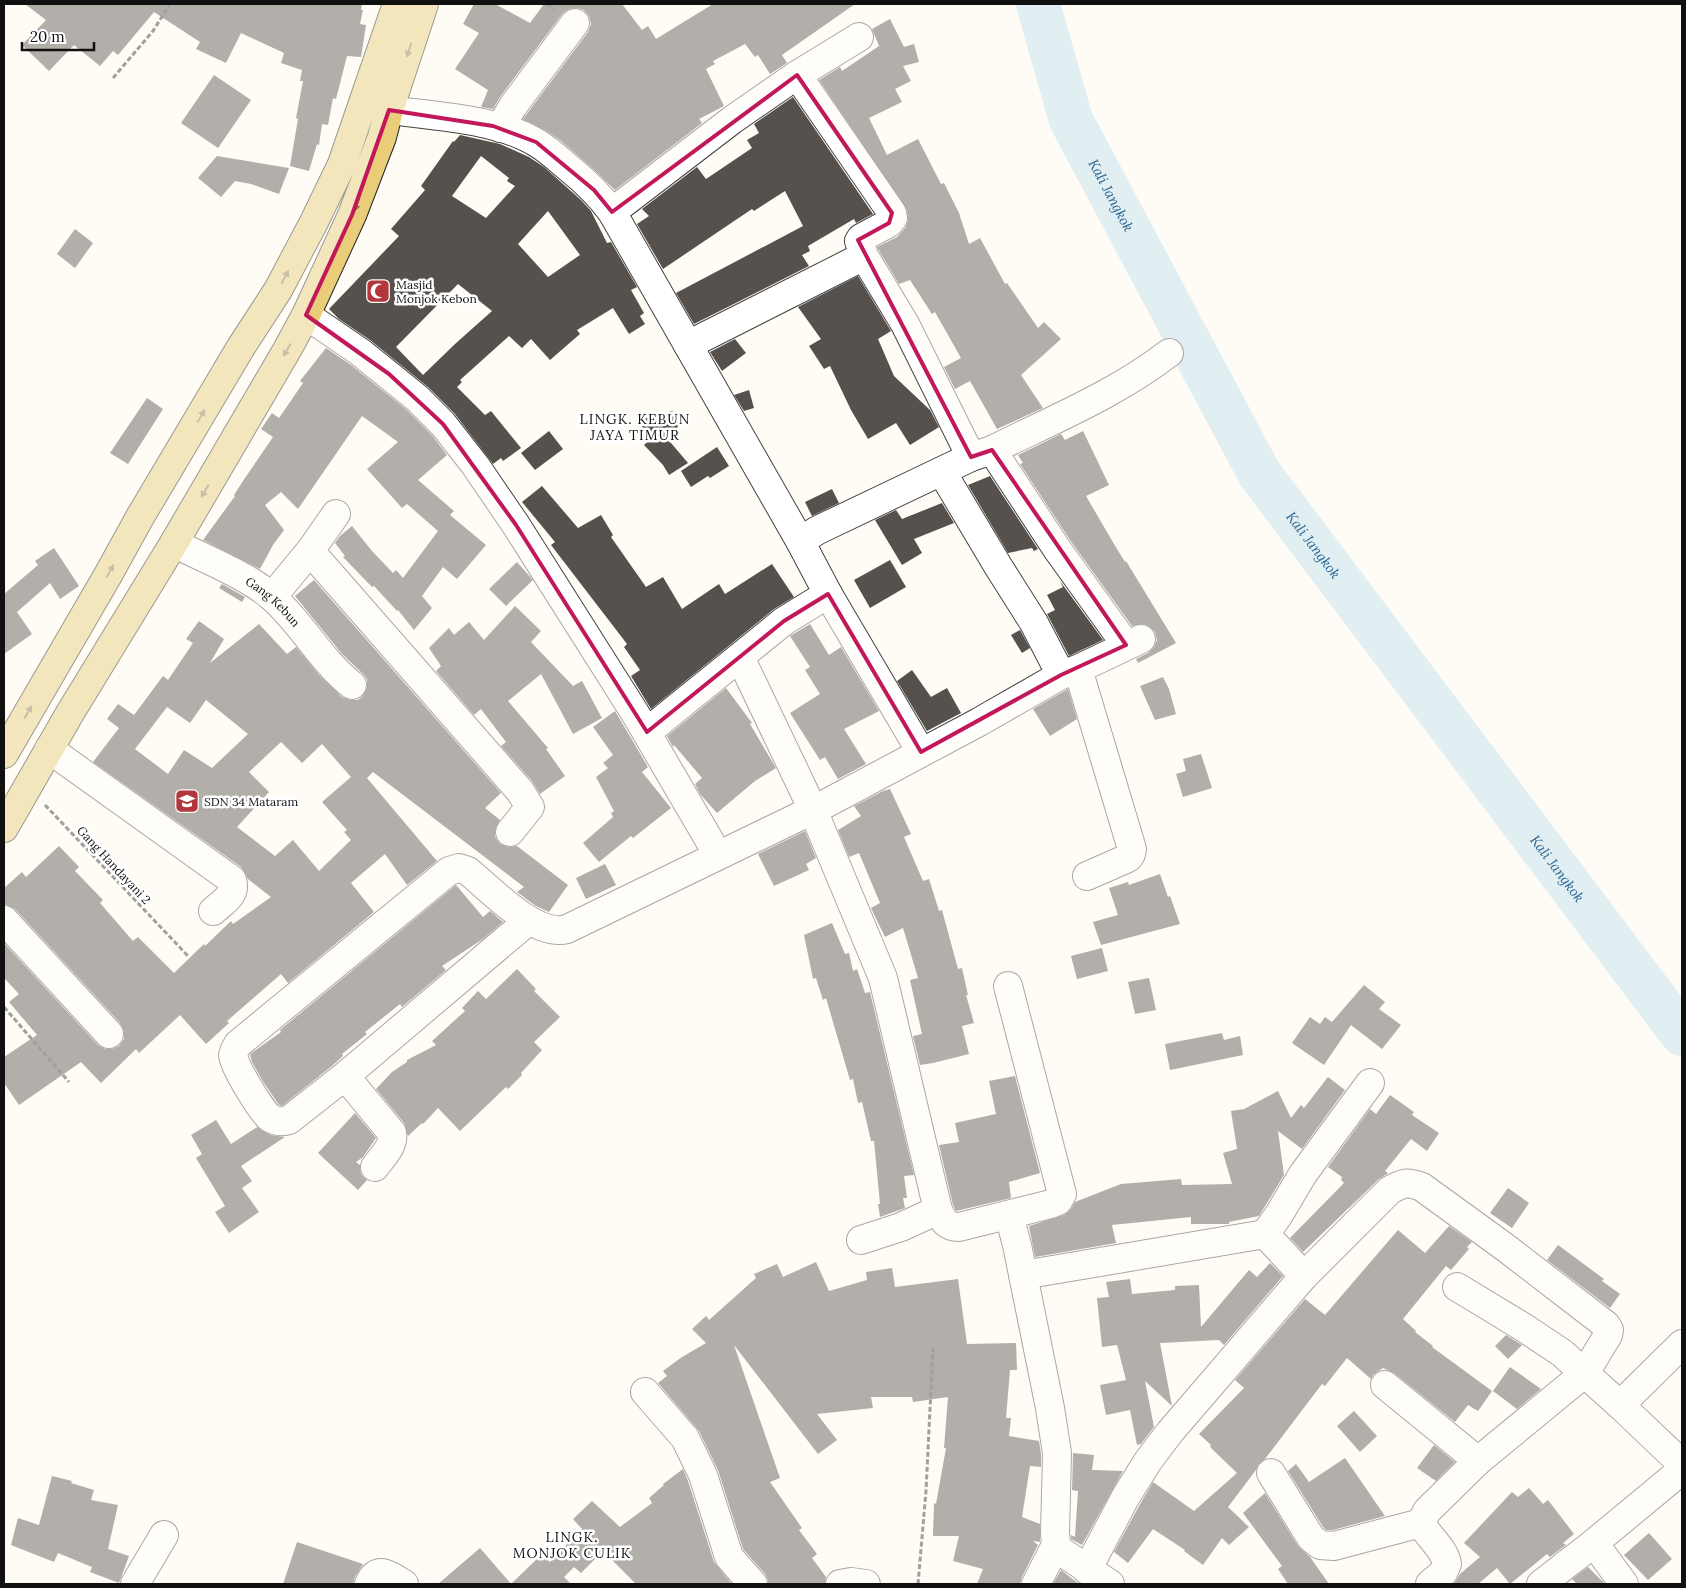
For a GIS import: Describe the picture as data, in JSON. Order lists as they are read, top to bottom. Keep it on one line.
{"streets":{"street":["Gang Kebun"],"path":["Gang Handayani 2"]},"districts":["LINGK. KEBUN JAYA TIMUR","LINGK. MONJOK CULIK"],"water":["Kali Jangkok"],"places":{"mosque":["Masjid Monjok Kebon"],"school or university":["SDN 34 Mataram"]},"scale_bar":"20 m"}
